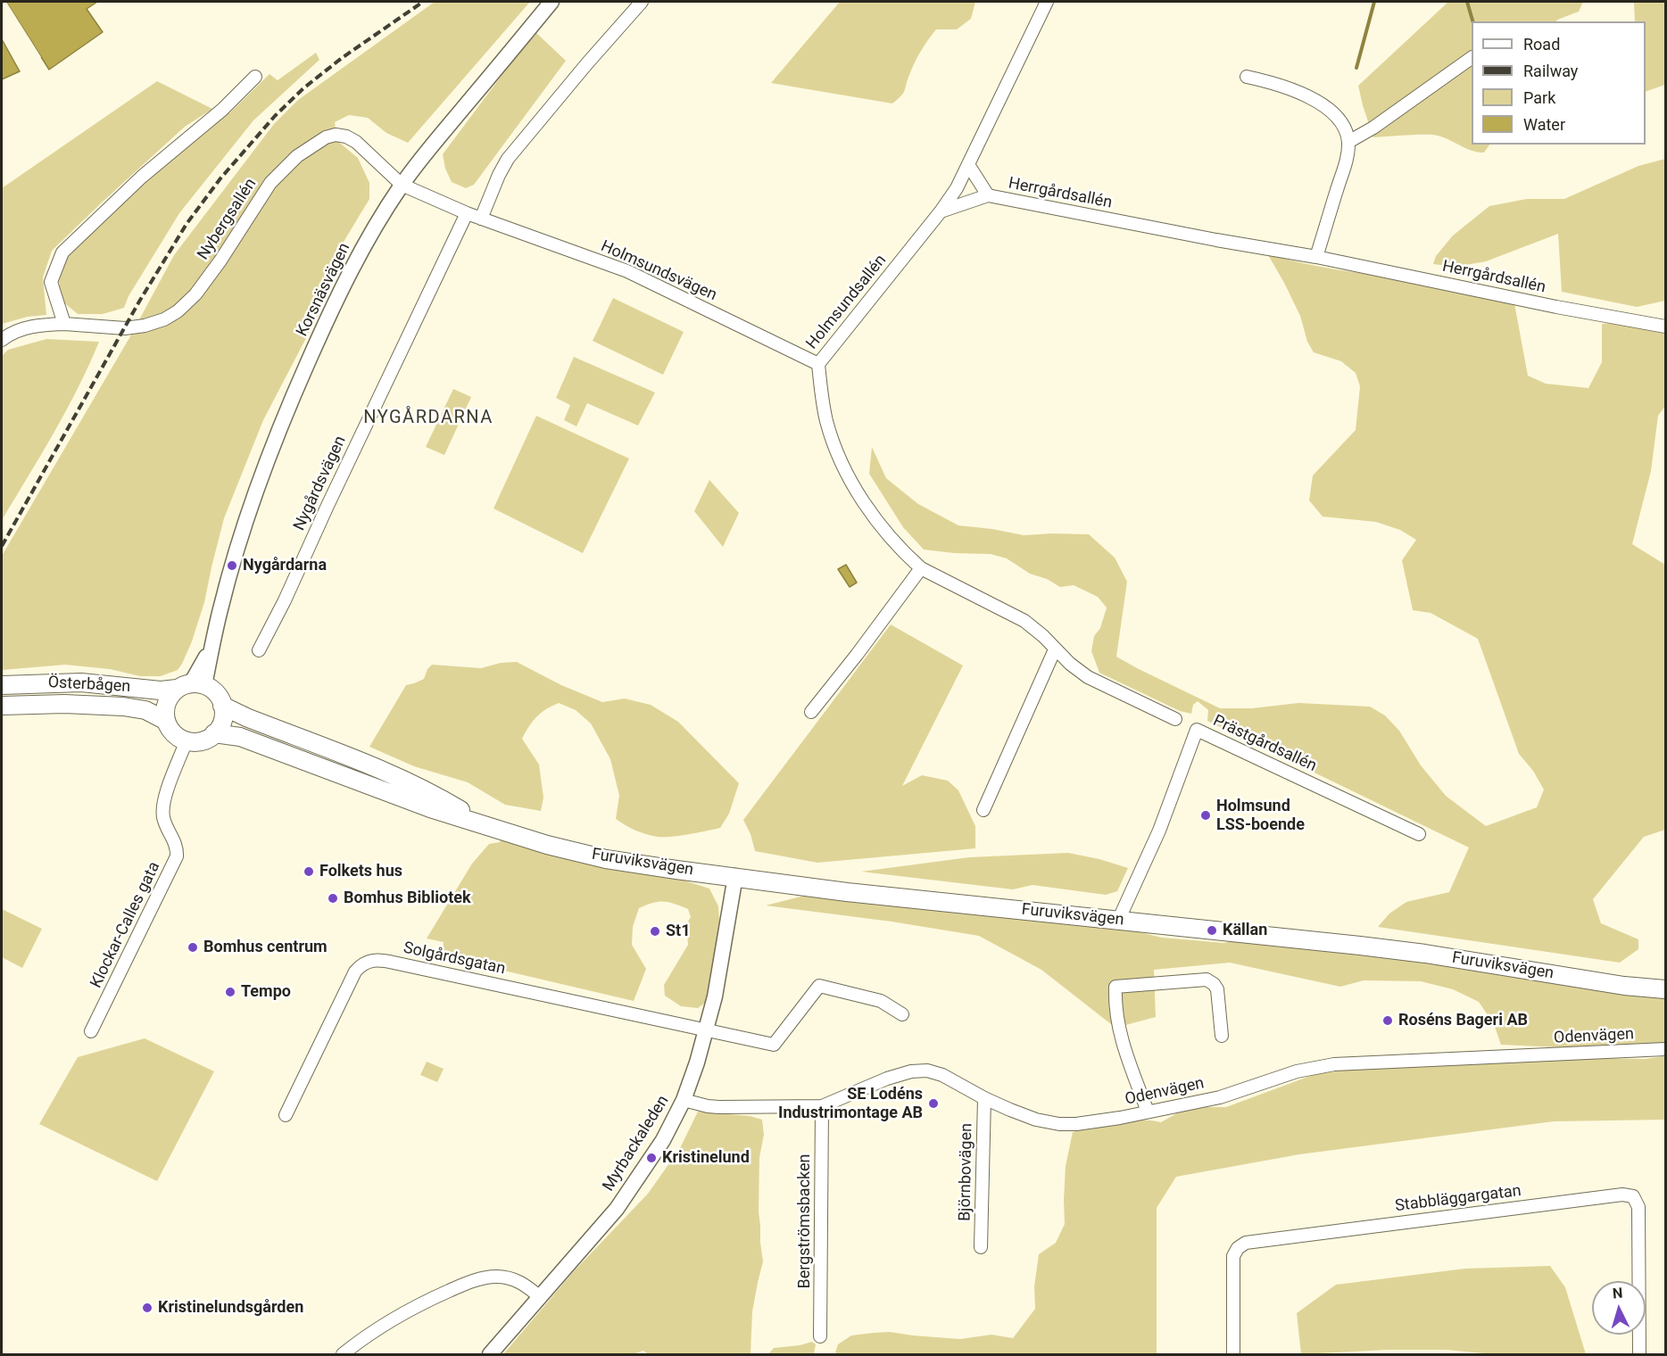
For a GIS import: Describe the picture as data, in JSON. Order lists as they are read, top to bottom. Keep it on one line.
{"streets":{"main road":["Österbågen","Furuviksvägen"],"street":["Herrgårdsallén","Nybergsallén","Holmsundsvägen","Korsnäsvägen","Holmsundsallén","Nygårdsvägen","Prästgårdsallén","Klockar-Calles gata","Solgårdsgatan","Odenvägen","Myrbackaleden","Björnbovägen","Stabbläggargatan","Bergströmsbacken"]},"crossings":[["Nybergsallén","Holmsundsvägen"],["Nybergsallén","Korsnäsvägen"],["Holmsundsvägen","Korsnäsvägen"],["Holmsundsvägen","Holmsundsallén"],["Holmsundsvägen","Nygårdsvägen"],["Korsnäsvägen","Österbågen"],["Korsnäsvägen","Furuviksvägen"],["Korsnäsvägen","Klockar-Calles gata"],["Österbågen","Furuviksvägen"],["Österbågen","Klockar-Calles gata"],["Prästgårdsallén","Furuviksvägen"],["Furuviksvägen","Klockar-Calles gata"],["Furuviksvägen","Myrbackaleden"],["Solgårdsgatan","Myrbackaleden"],["Odenvägen","Myrbackaleden"],["Odenvägen","Björnbovägen"],["Odenvägen","Bergströmsbacken"]],"districts":["NYGÅRDARNA"],"places":["Nygårdarna","Holmsund LSS-boende","Folkets hus","Bomhus Bibliotek","Källan","St1","Bomhus centrum","Tempo","Roséns Bageri AB","SE Lodéns Industrimontage AB","Kristinelund","Kristinelundsgården"],"legend":["Road","Railway","Park","Water"],"north":"top"}
